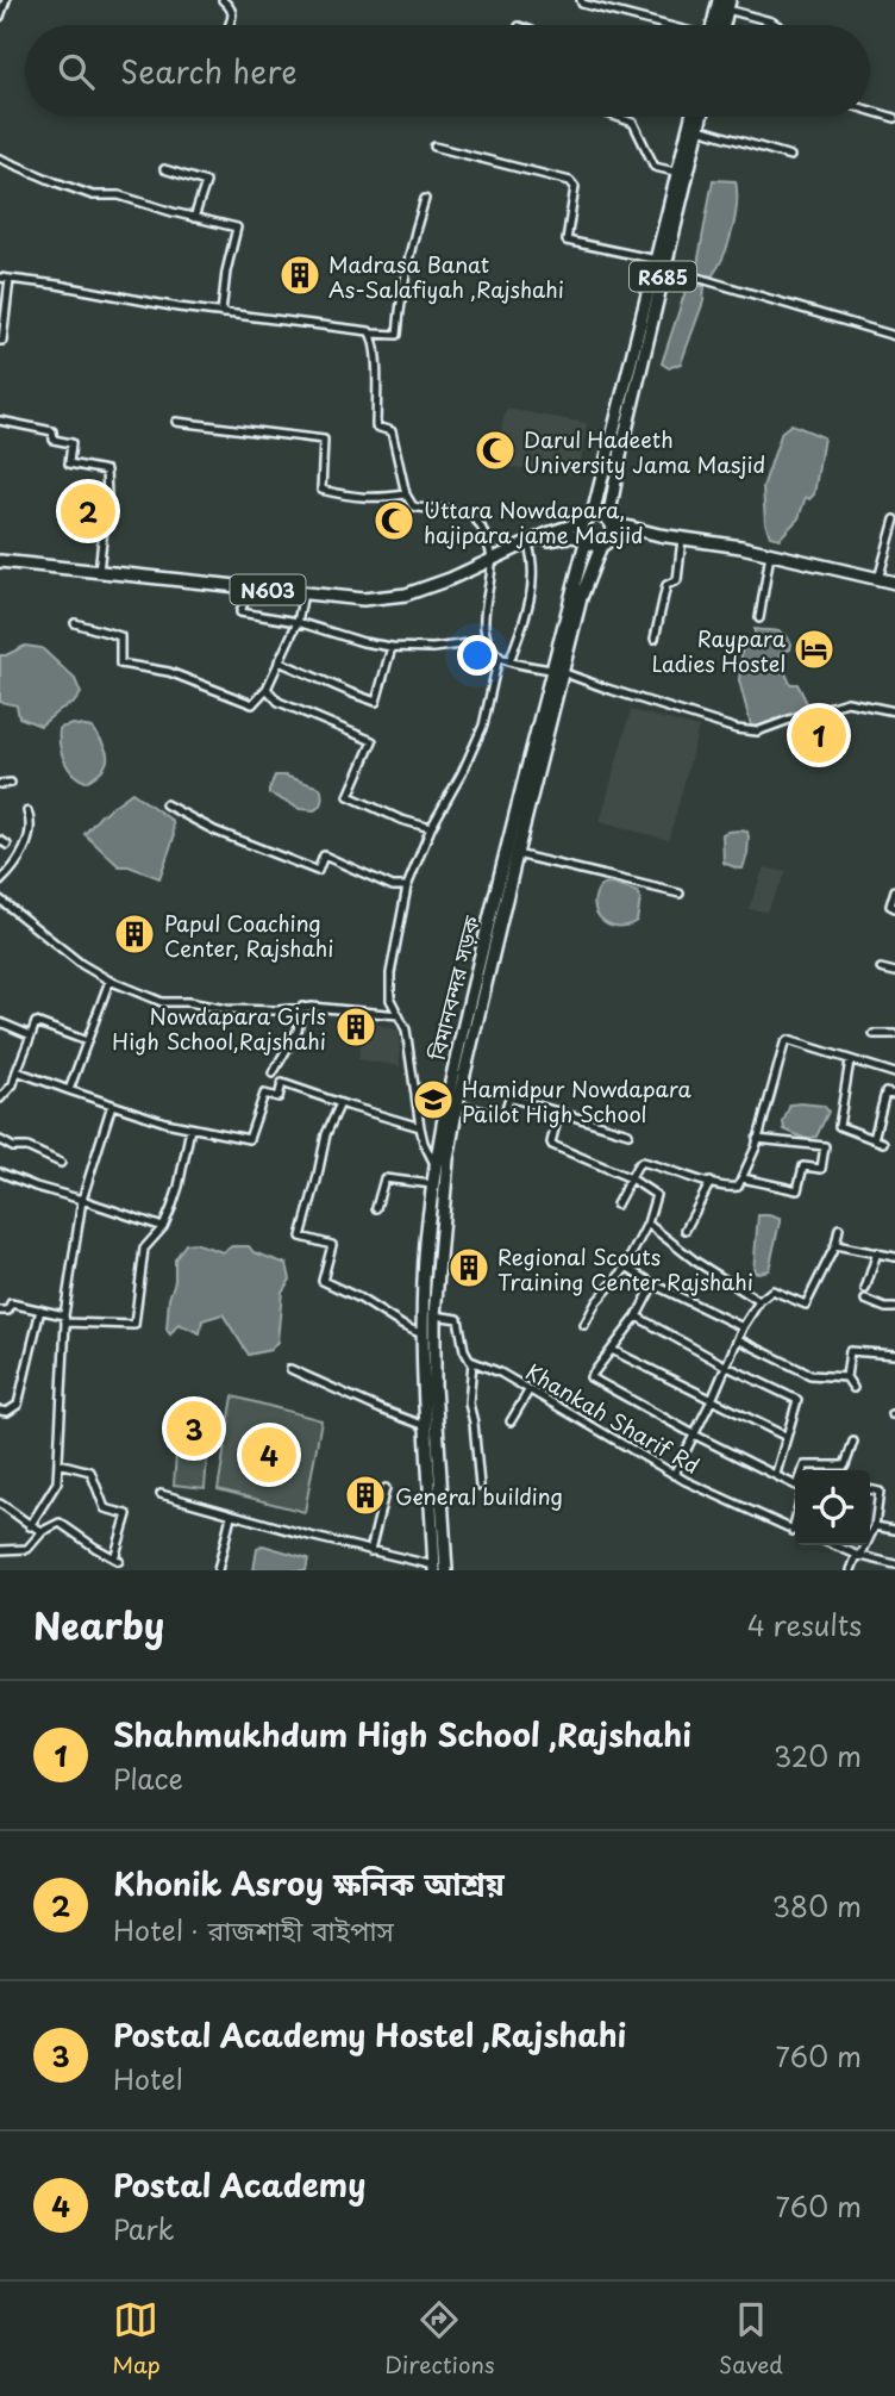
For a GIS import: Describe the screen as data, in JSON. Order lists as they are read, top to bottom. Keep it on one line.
{"streets":{"main road":["R685","N603","বিমানবন্দর সড়ক"],"street":["Khankah Sharif Rd"]},"crossings":[["R685","N603"],["R685","বিমানবন্দর সড়ক"],["N603","বিমানবন্দর সড়ক"]],"places":{"building":["Madrasa Banat As-Salafiyah ,Rajshahi","Papul Coaching Center, Rajshahi","Nowdapara Girls High School,Rajshahi","Regional Scouts Training Center Rajshahi","General building"],"mosque":["Darul Hadeeth University Jama Masjid","Uttara Nowdapara, hajipara jame Masjid"],"hotel":["Raypara Ladies Hostel"],"school or university":["Hamidpur Nowdapara Pailot High School"]},"page":{"search":"Search here","pins":["2","1","3","4"],"heading":["Nearby","4 results"],"list":[{"mark":"1","name":"Shahmukhdum High School ,Rajshahi","note":"Place","value":"320 m"},{"mark":"2","name":"Khonik Asroy ক্ষনিক আশ্রয়","note":"Hotel · রাজশাহী বাইপাস","value":"380 m"},{"mark":"3","name":"Postal Academy Hostel ,Rajshahi","note":"Hotel","value":"760 m"},{"mark":"4","name":"Postal Academy","note":"Park","value":"760 m"}],"nav":["Map","Directions","Saved"]}}
